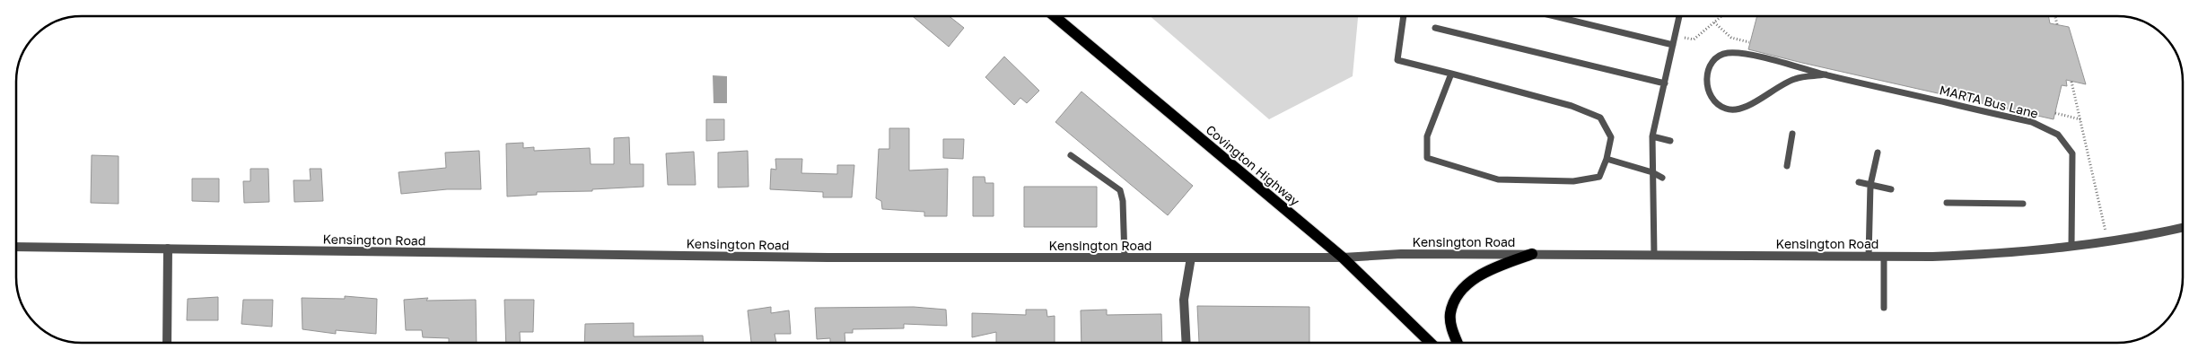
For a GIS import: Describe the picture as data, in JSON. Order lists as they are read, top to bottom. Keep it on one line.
{"streets":{"main road":["Covington Highway"],"street":["Kensington Road"],"lane":["MARTA Bus Lane"]},"crossings":[["MARTA Bus Lane","Kensington Road"],["Covington Highway","Kensington Road"]]}
